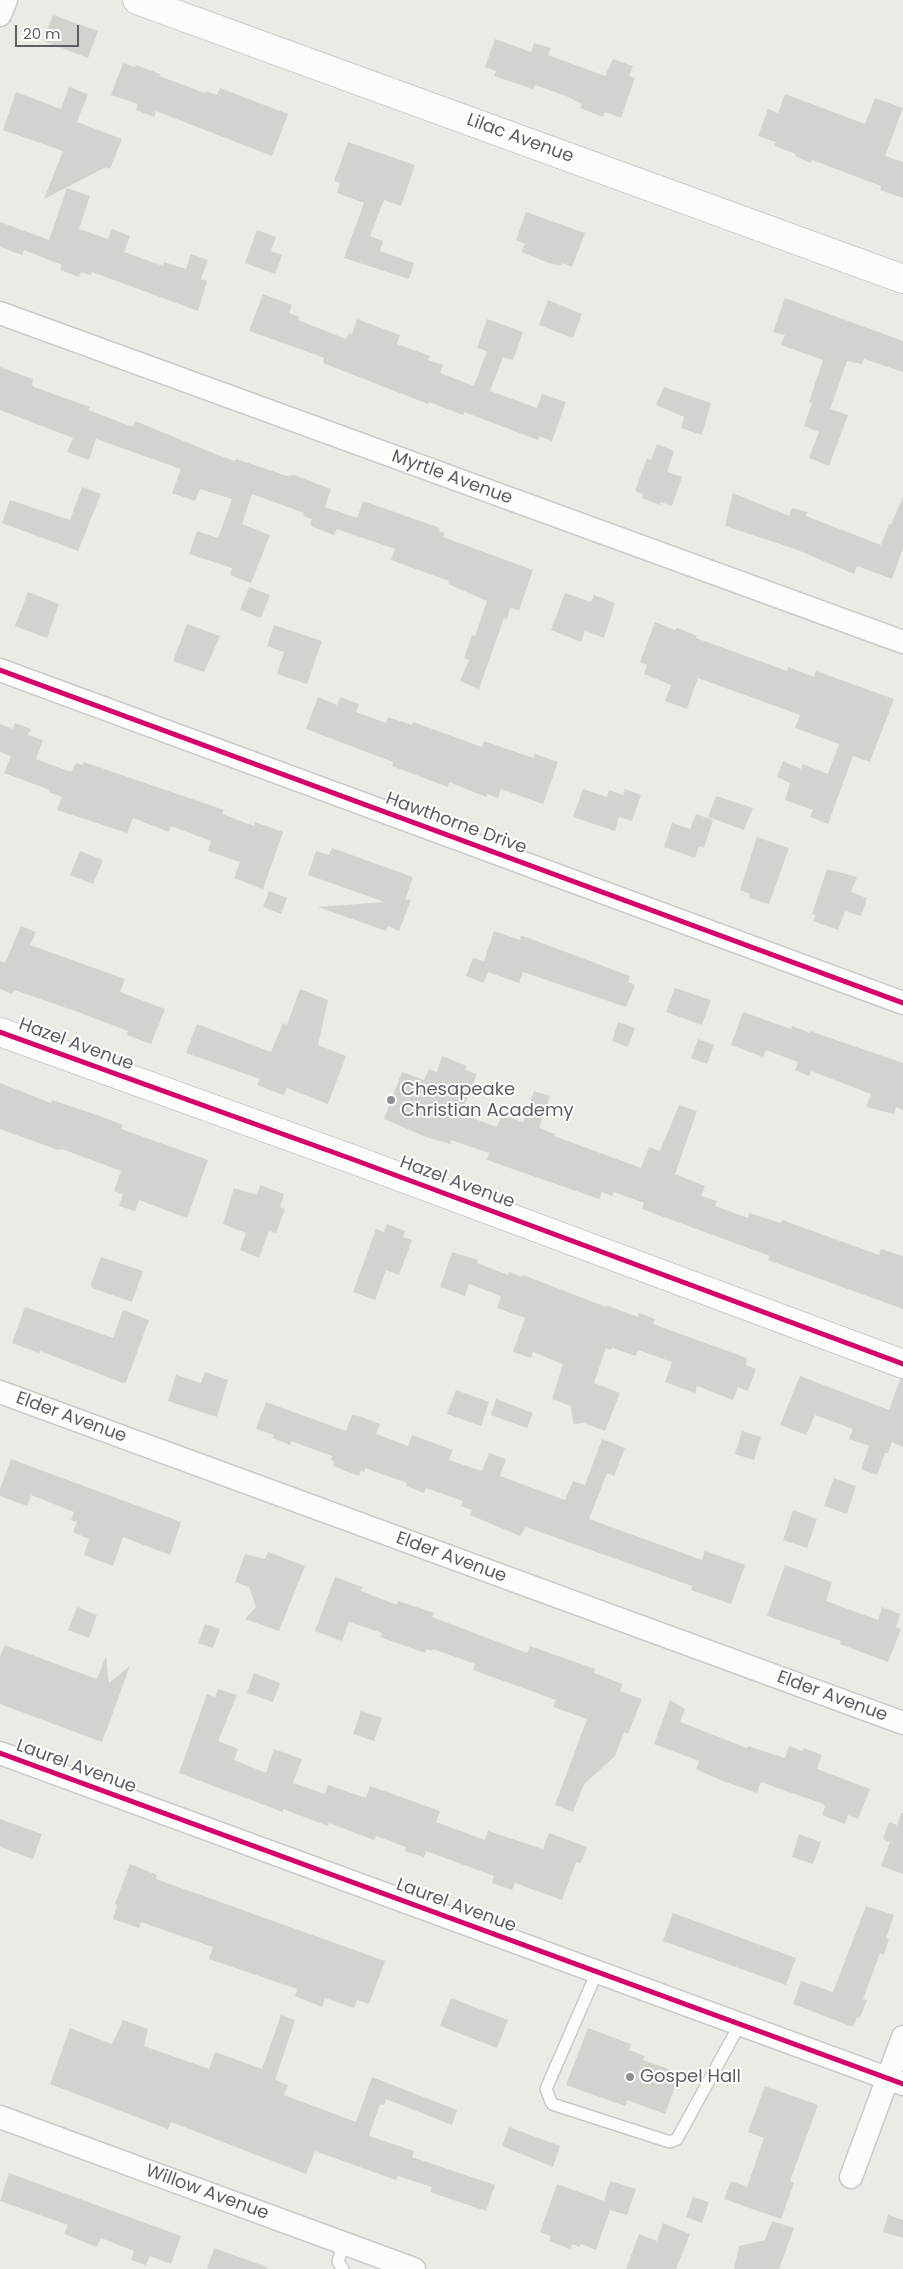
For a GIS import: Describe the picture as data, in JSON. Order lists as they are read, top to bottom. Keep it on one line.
{"streets":{"street":["Lilac Avenue","Myrtle Avenue","Hawthorne Drive","Hazel Avenue","Elder Avenue","Laurel Avenue","Willow Avenue"]},"places":["Chesapeake Christian Academy","Gospel Hall"],"scale_bar":"20 m"}
